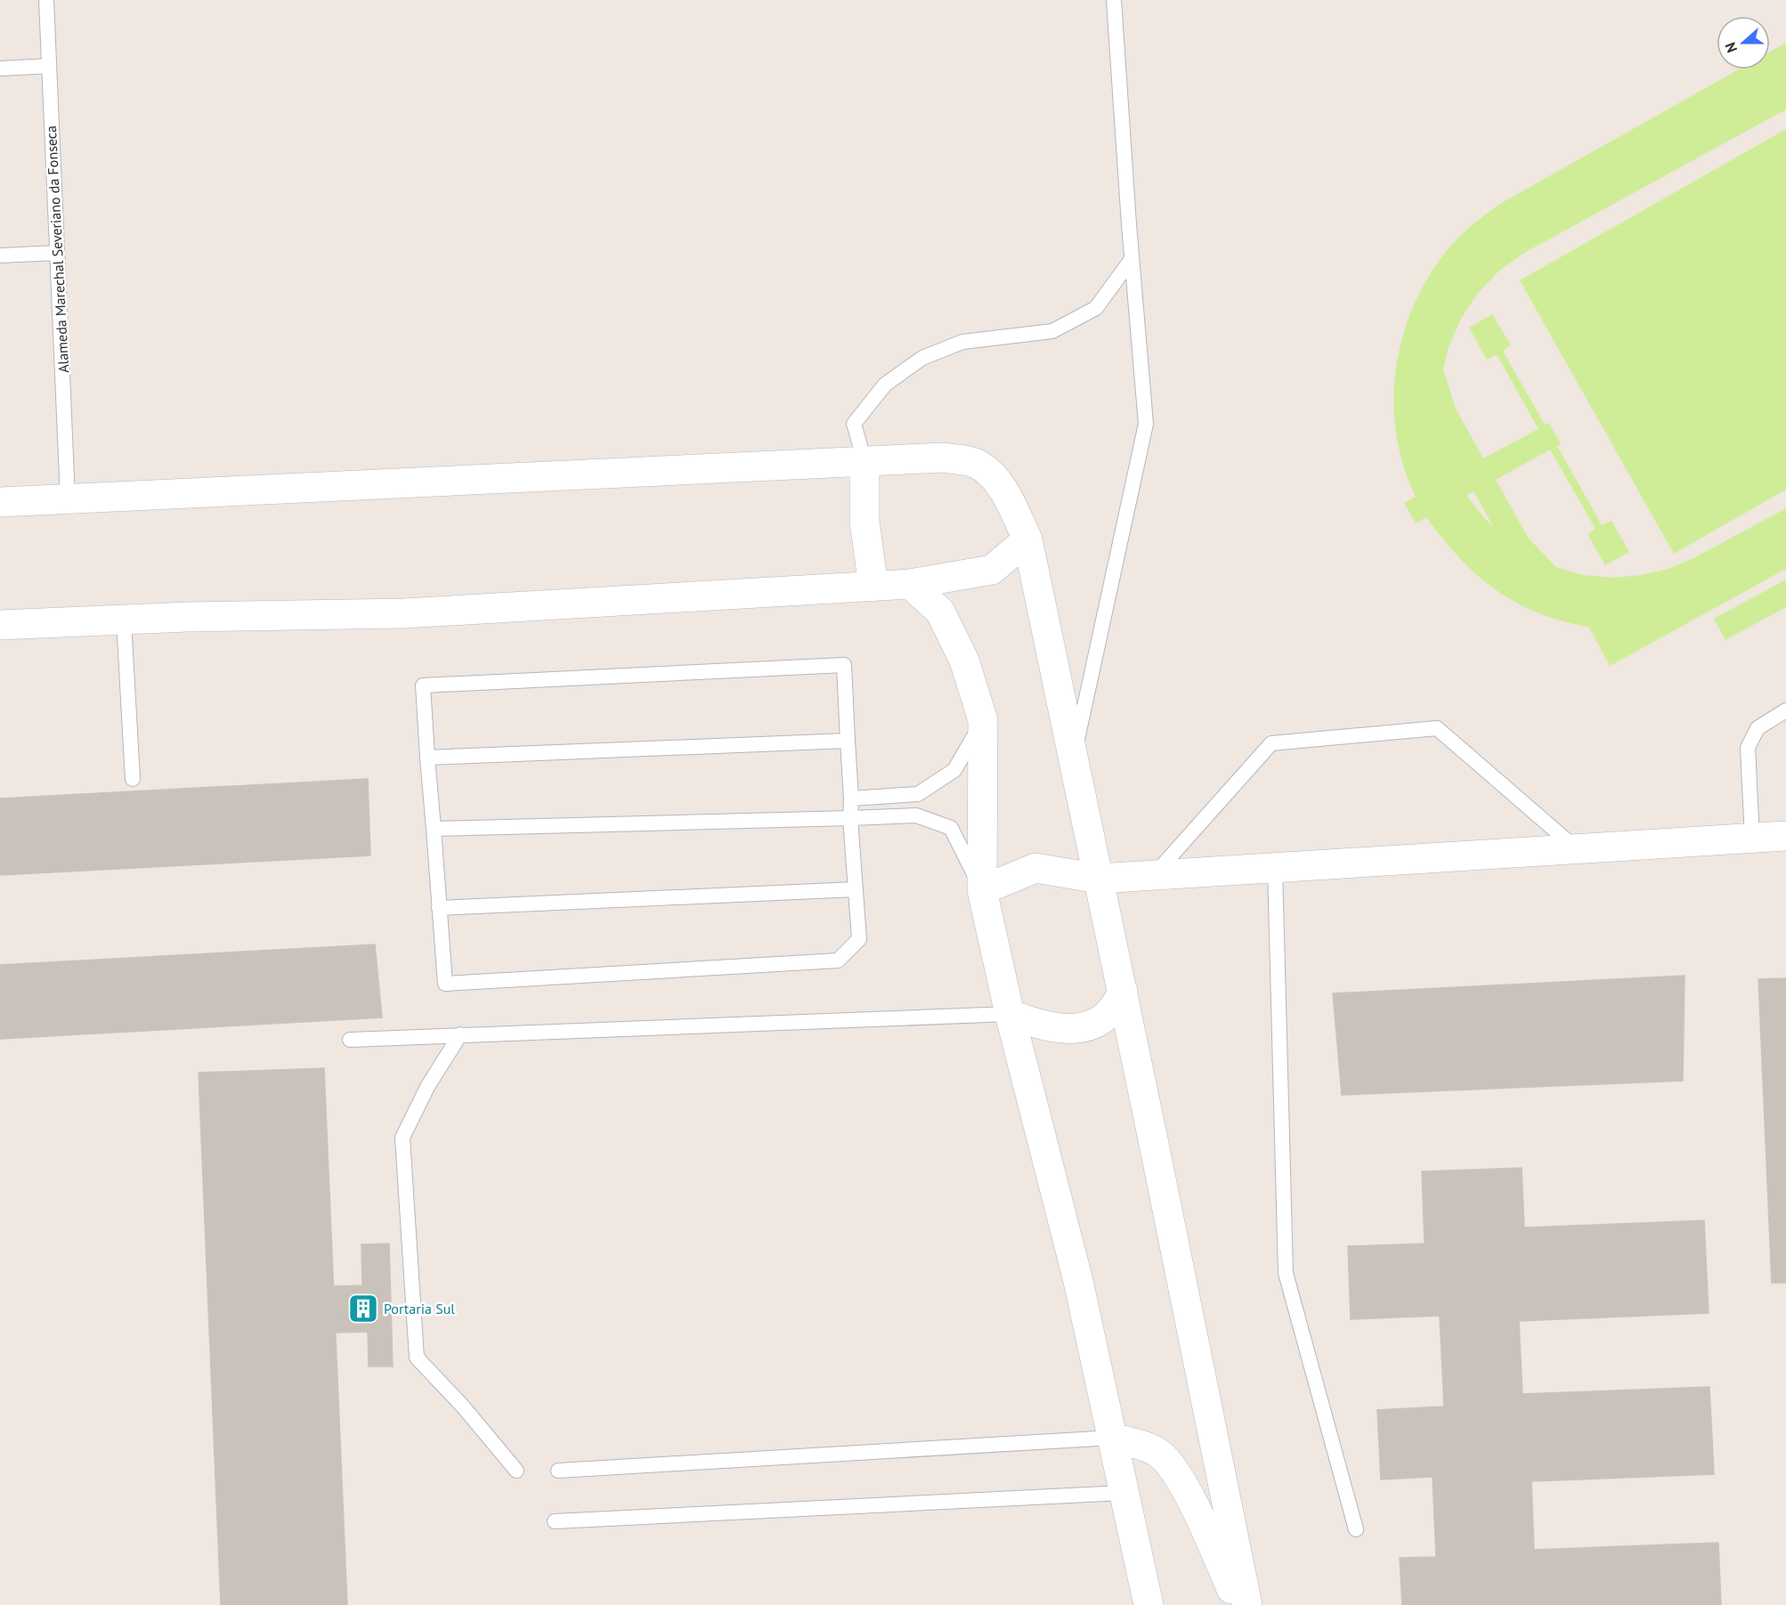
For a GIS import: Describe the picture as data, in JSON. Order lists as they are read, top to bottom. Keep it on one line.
{"streets":{"lane":["Alameda Marechal Severiano da Fonseca"]},"places":{"building":["Portaria Sul"]},"north":"left"}
